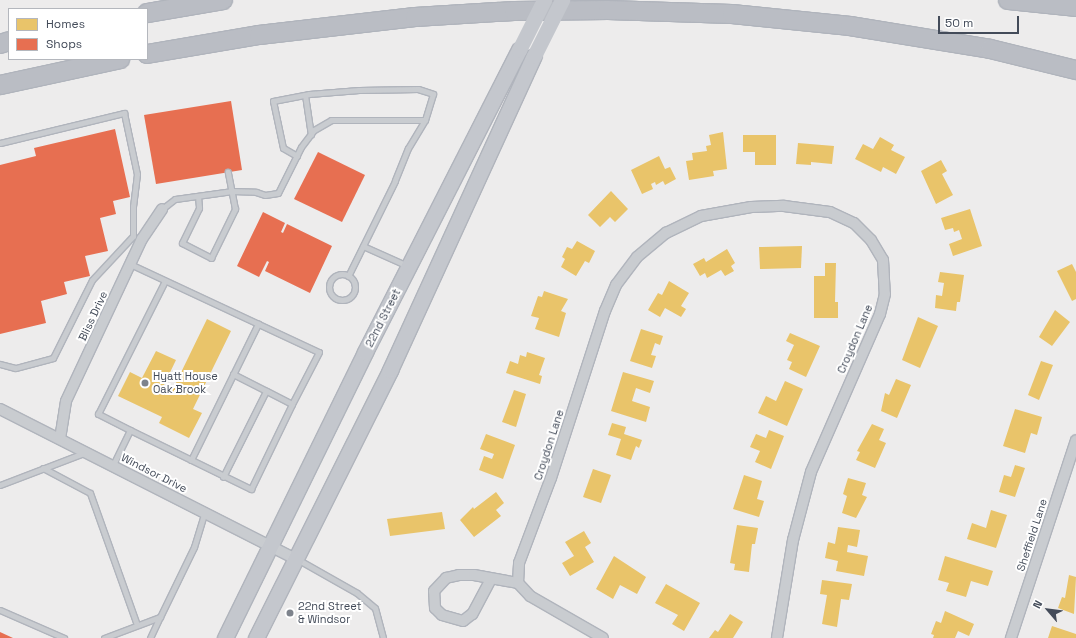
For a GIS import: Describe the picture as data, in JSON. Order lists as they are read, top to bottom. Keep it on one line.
{"streets":{"main road":["22nd Street"],"street":["Bliss Drive","Croydon Lane","Windsor Drive","Sheffield Lane"]},"crossings":[["Bliss Drive","Windsor Drive"],["22nd Street","Windsor Drive"]],"places":["Hyatt House Oak Brook","22nd Street & Windsor"],"legend":["Homes","Shops"],"scale_bar":"50 m","north":"top left"}
